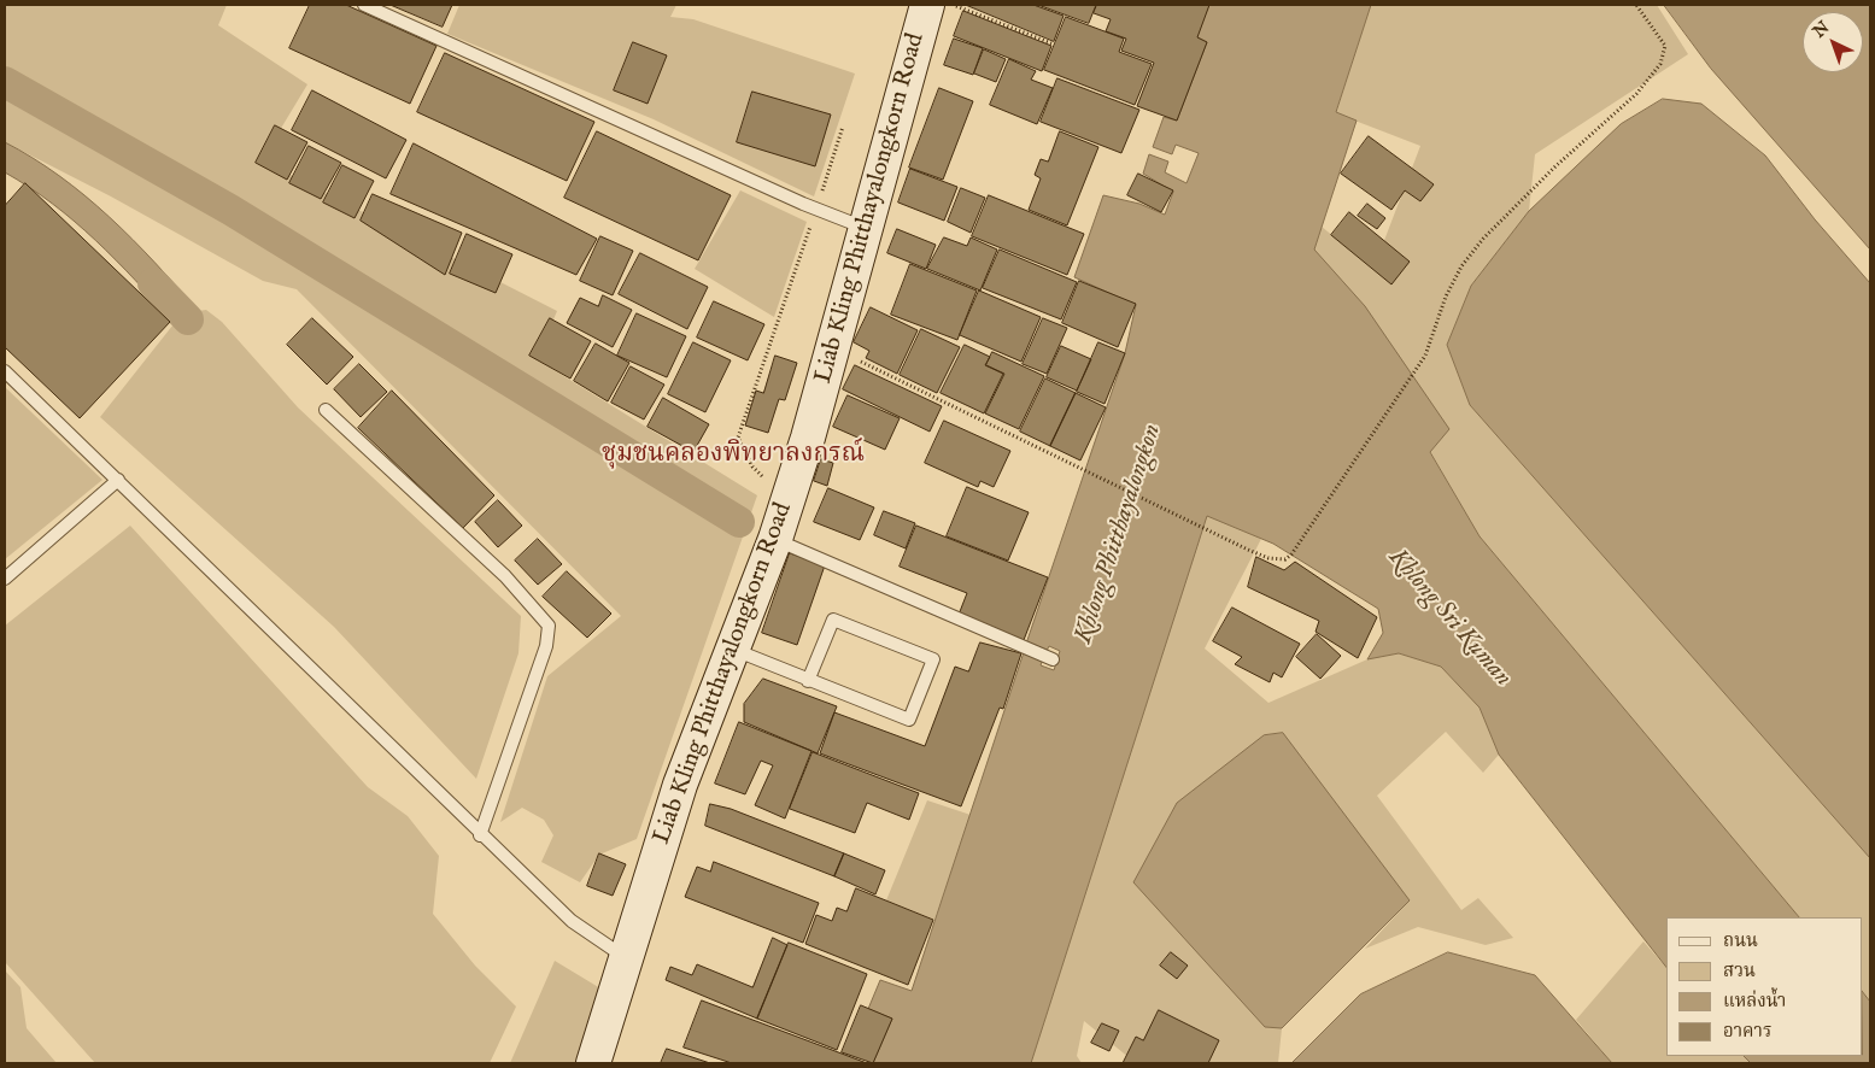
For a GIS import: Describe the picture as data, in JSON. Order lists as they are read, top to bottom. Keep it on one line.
{"streets":{"main road":["Liab Kling Phitthayalongkorn Road"]},"districts":["ชุมชนคลองพิทยาลงกรณ์"],"water":["Khlong Phitthayalongkon","Khlong Sri Kuman"],"legend":["ถนน","สวน","แหล่งน้ำ","อาคาร"],"north":"top left"}
